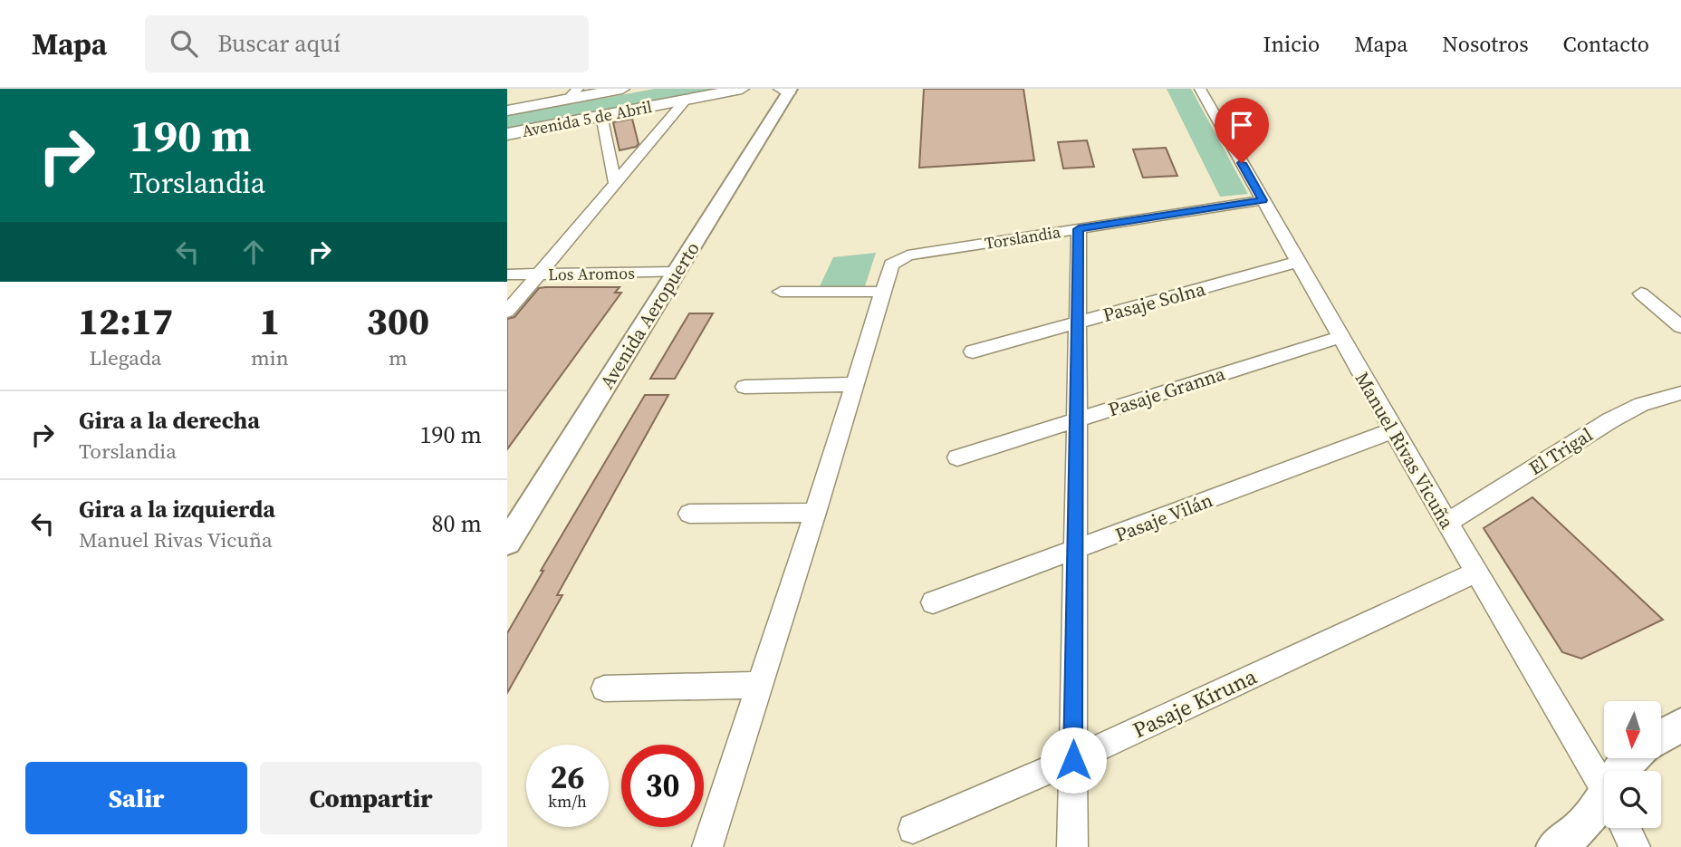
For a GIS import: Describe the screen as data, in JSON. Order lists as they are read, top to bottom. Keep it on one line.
{"streets":{"main road":["Avenida 5 de Abril"],"street":["Torslandia","Los Aromos","Pasaje Solna","Avenida Aeropuerto","Pasaje Granna","Manuel Rivas Vicuña","El Trigal","Pasaje Vilán","Pasaje Kiruna"]},"crossings":[["Torslandia","Manuel Rivas Vicuña"],["Los Aromos","Avenida Aeropuerto"],["Pasaje Solna","Manuel Rivas Vicuña"],["Pasaje Granna","Manuel Rivas Vicuña"],["Manuel Rivas Vicuña","El Trigal"],["Manuel Rivas Vicuña","Pasaje Vilán"],["Manuel Rivas Vicuña","Pasaje Kiruna"]],"north":"bottom","page":{"header":"Mapa","search":"Buscar aquí","nav":["Inicio","Mapa","Nosotros","Contacto"],"turn":["190 m","Torslandia"],"eta":["12:17","Llegada","1","min","300","m"],"list":[{"name":"Gira a la derecha","note":"Torslandia","value":"190 m"},{"name":"Gira a la izquierda","note":"Manuel Rivas Vicuña","value":"80 m"}],"speed":"26 km/h","limit":"30","buttons":["Salir","Compartir"]}}
